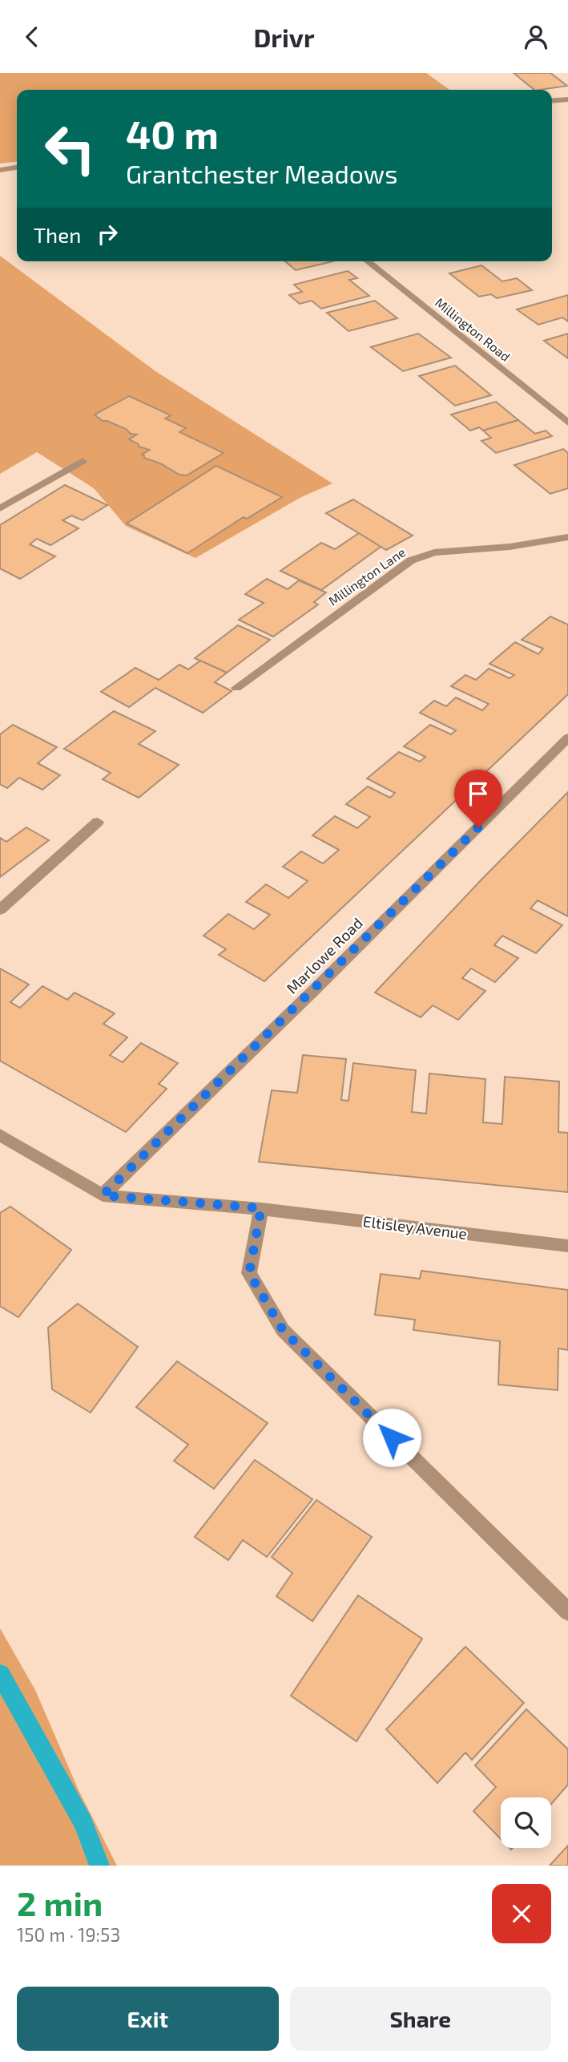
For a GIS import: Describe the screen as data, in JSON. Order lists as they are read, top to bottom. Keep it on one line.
{"streets":{"street":["Millington Road","Millington Lane","Marlowe Road","Eltisley Avenue"]},"crossings":[["Marlowe Road","Eltisley Avenue"]],"page":{"header":"Drivr","turn":["40 m","Grantchester Meadows"],"then":"Then","heading":["2 min","150 m · 19:53"],"buttons":["Exit","Share"]}}
